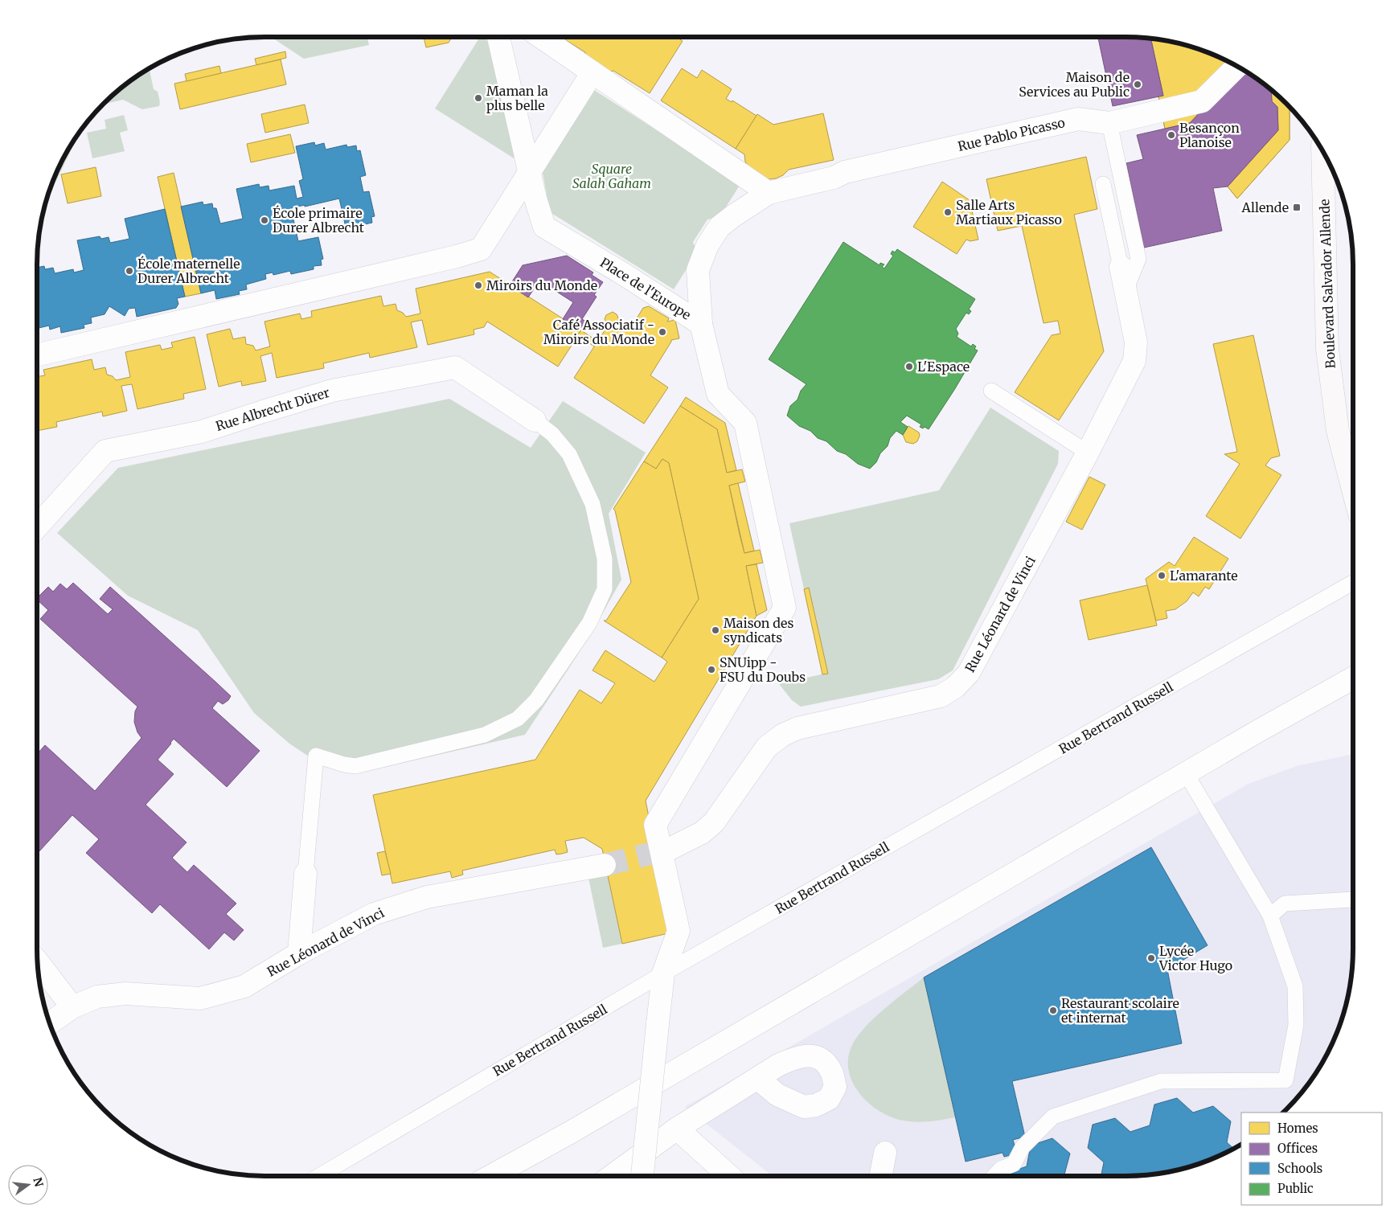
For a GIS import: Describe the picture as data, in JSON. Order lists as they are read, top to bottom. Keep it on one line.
{"streets":{"street":["Rue Pablo Picasso","Boulevard Salvador Allende","Place de l'Europe","Rue Albrecht Dürer","Rue Léonard de Vinci"],"lane":["Rue Bertrand Russell"]},"crossings":[["Rue Pablo Picasso","Place de l'Europe"]],"parks":["Square Salah Gaham"],"places":{"other":["Maison de Services au Public","Maman la plus belle","Besançon Planoise","Salle Arts Martiaux Picasso","École primaire Durer Albrecht","École maternelle Durer Albrecht","Miroirs du Monde","Café Associatif - Miroirs du Monde","L'Espace","L'amarante","Maison des syndicats","SNUipp - FSU du Doubs","Lycée Victor Hugo","Restaurant scolaire et internat"],"transit":["Allende"]},"legend":["Homes","Offices","Schools","Public"],"north":"right"}
